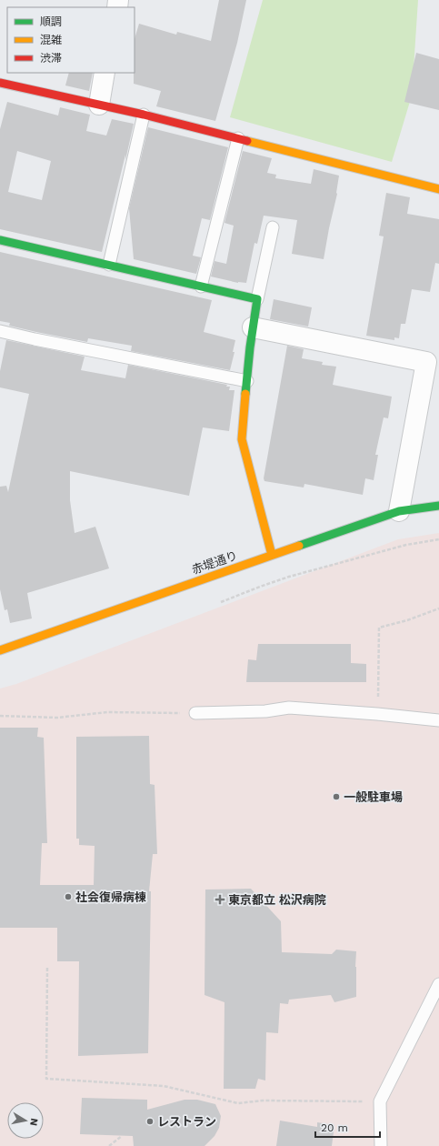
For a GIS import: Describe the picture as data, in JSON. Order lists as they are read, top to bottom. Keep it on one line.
{"streets":{"street":["赤堤通り"]},"places":{"other":["一般駐車場","社会復帰病棟","レストラン"],"health":["東京都立 松沢病院"]},"legend":["順調","混雑","渋滞"],"scale_bar":"20 m","north":"right"}
